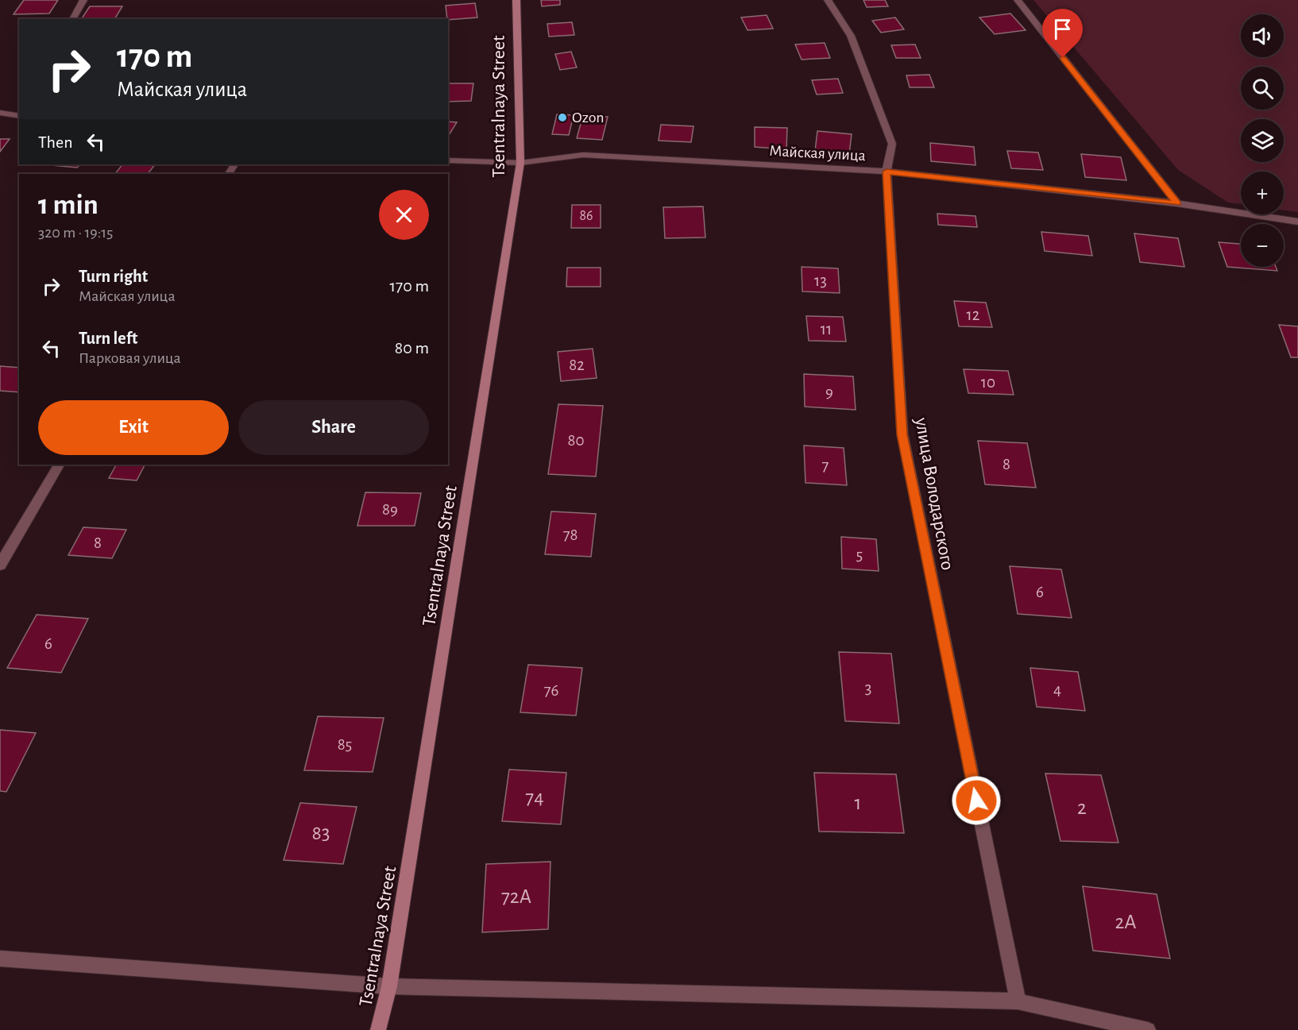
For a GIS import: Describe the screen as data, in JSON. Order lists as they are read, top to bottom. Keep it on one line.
{"streets":{"main road":["Tsentralnaya Street"],"street":["Майская улица","улица Володарского"]},"crossings":[["Tsentralnaya Street","Майская улица"],["Майская улица","улица Володарского"]],"places":["Ozon"],"house_numbers":["86","13","12","11","82","10","9","80","8","7","89","78","8","5","6","6","3","4","76","85","74","1","2","83","72А","2А"],"page":{"map_buttons":["+","−"],"turn":["170 m","Майская улица"],"then":"Then","heading":["1 min","320 m · 19:15"],"list":[{"name":"Turn right","note":"Майская улица","value":"170 m"},{"name":"Turn left","note":"Парковая улица","value":"80 m"}],"buttons":["Exit","Share"]}}
